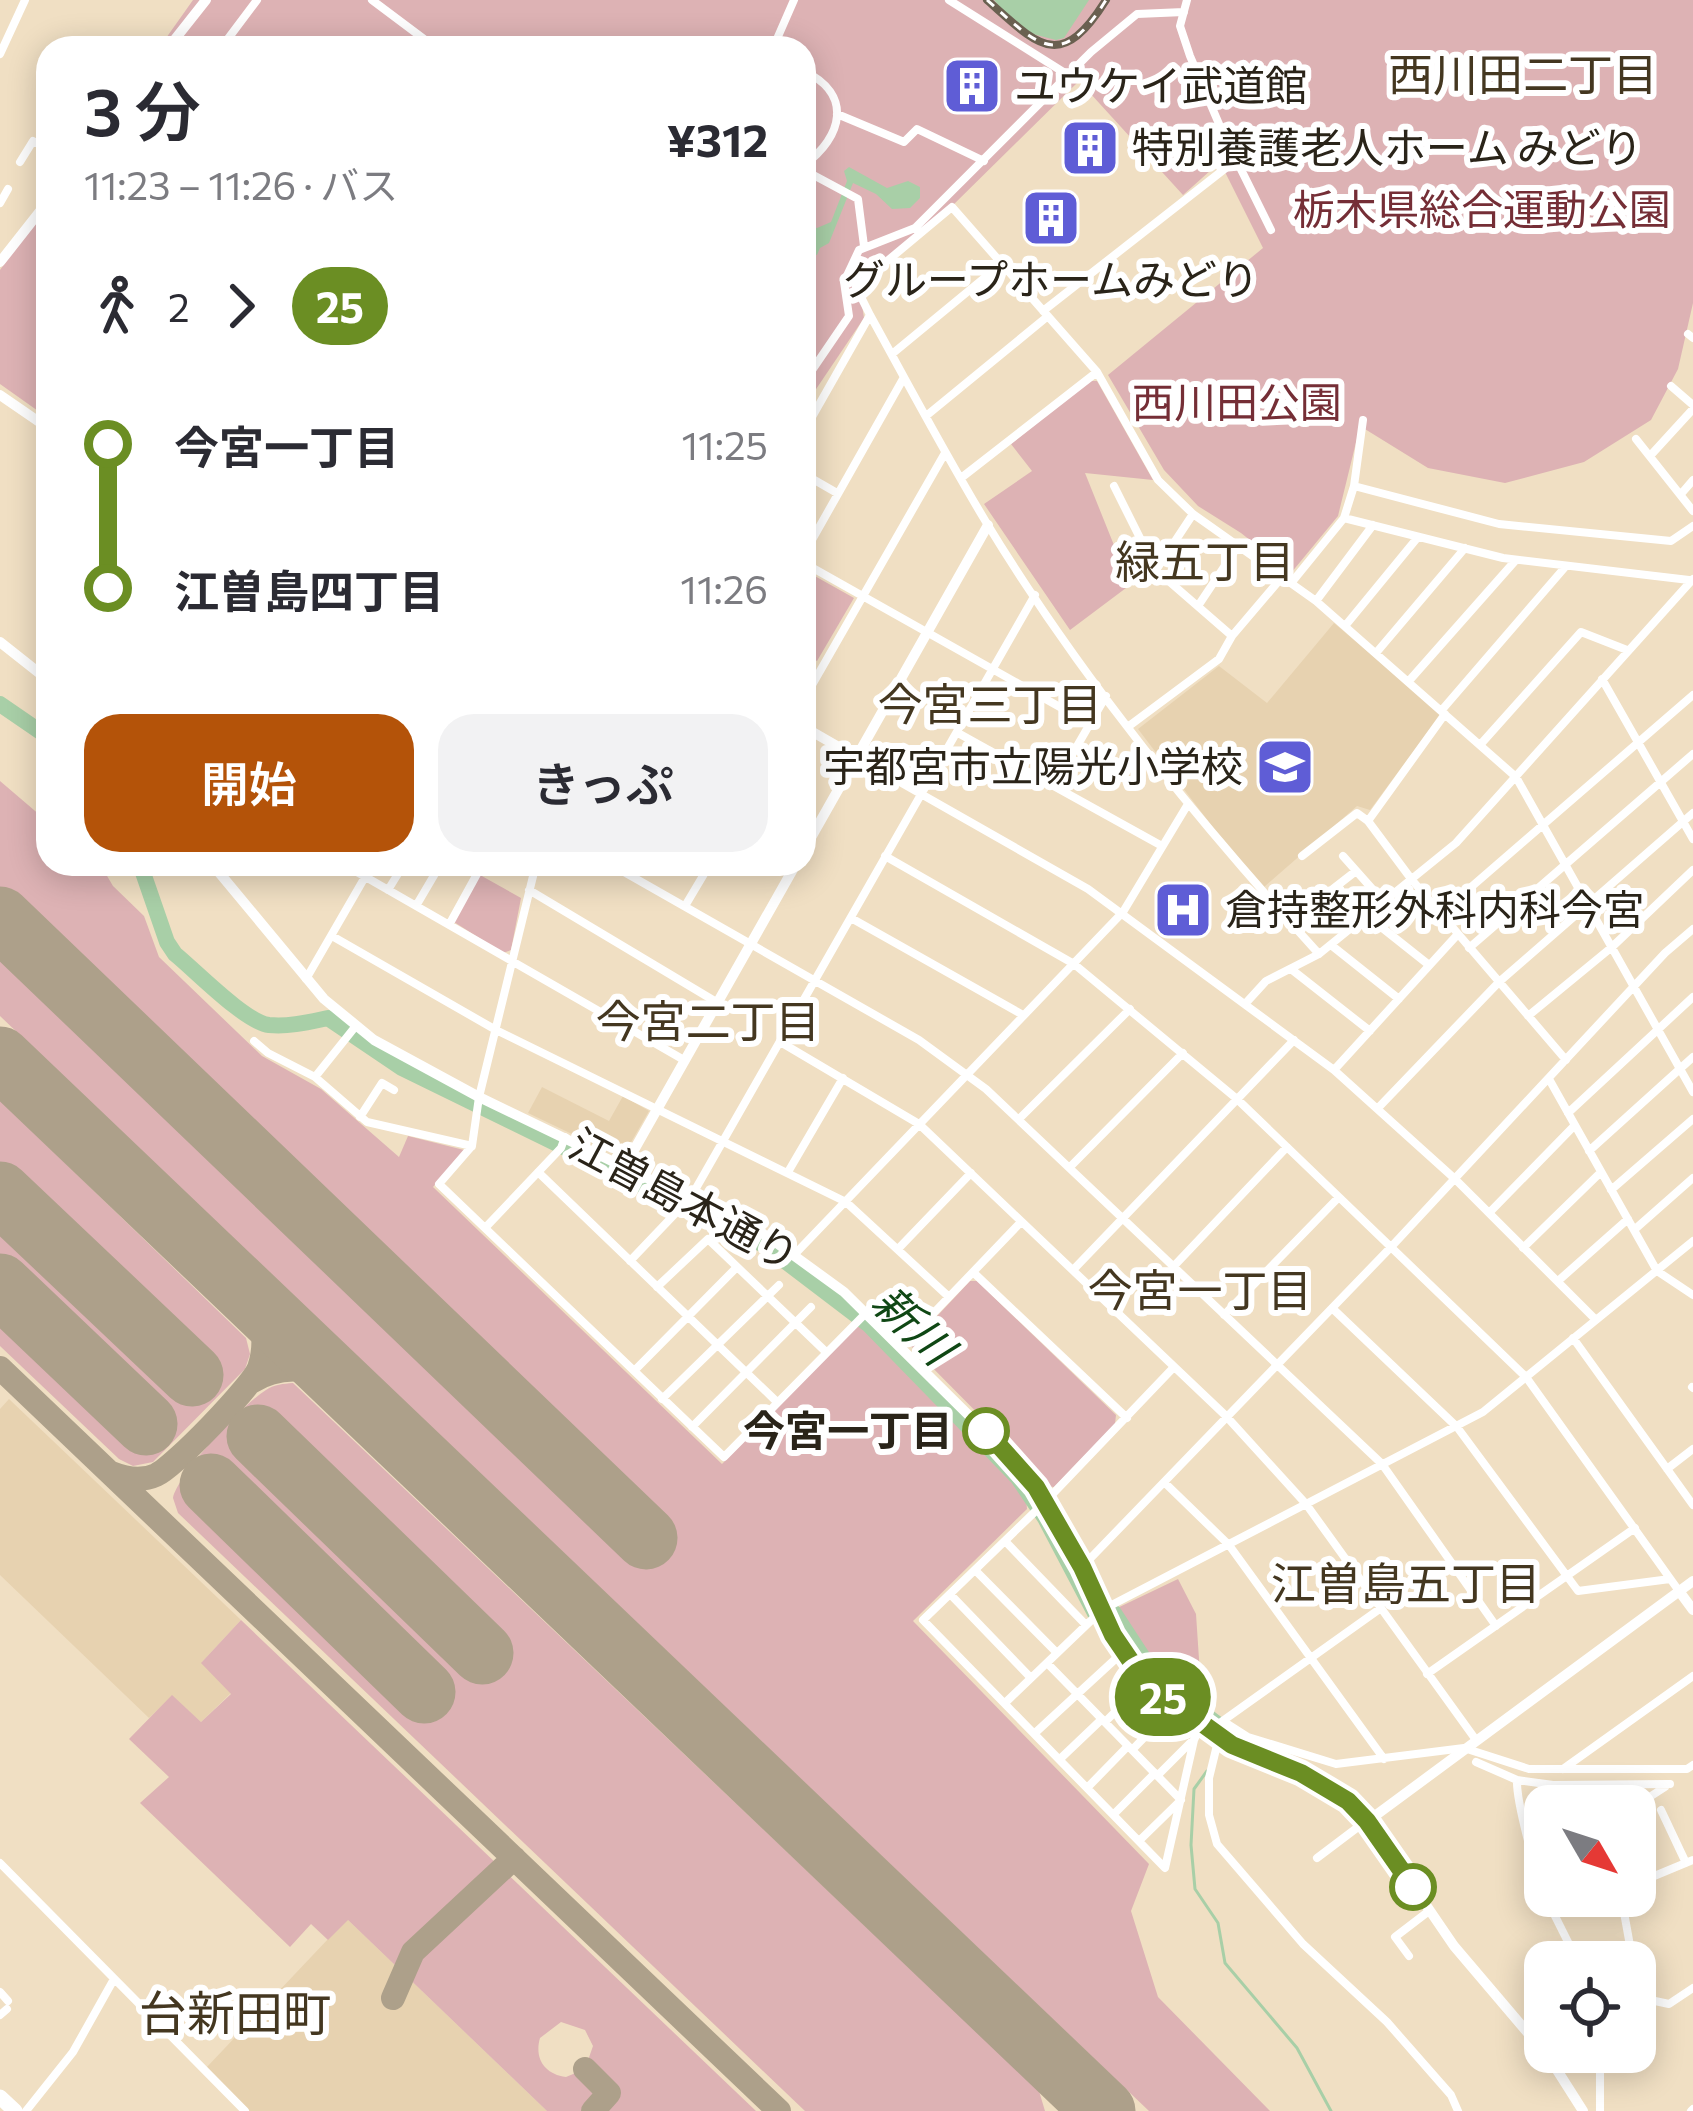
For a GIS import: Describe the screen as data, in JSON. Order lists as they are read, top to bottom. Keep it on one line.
{"streets":{"street":["江曽島本通り"]},"districts":["西川田二丁目","緑五丁目","今宮三丁目","今宮二丁目","今宮一丁目","江曽島五丁目","台新田町"],"water":["新川"],"parks":["栃木県総合運動公園","西川田公園"],"places":{"building":["ユウケイ武道館","特別養護老人ホーム みどり","グループホームみどり"],"school or university":["宇都宮市立陽光小学校"],"hospital":["倉持整形外科内科今宮"],"other":["今宮一丁目"]},"lines":["bus line 25"],"north":"bottom right","page":{"on_map":"25","heading":["3 分","11:23 – 11:26 · バス","¥312"],"legs":["2","25"],"list":[{"name":"今宮一丁目","value":"11:25"},{"name":"江曽島四丁目","value":"11:26"}],"buttons":["開始","きっぷ"]}}
